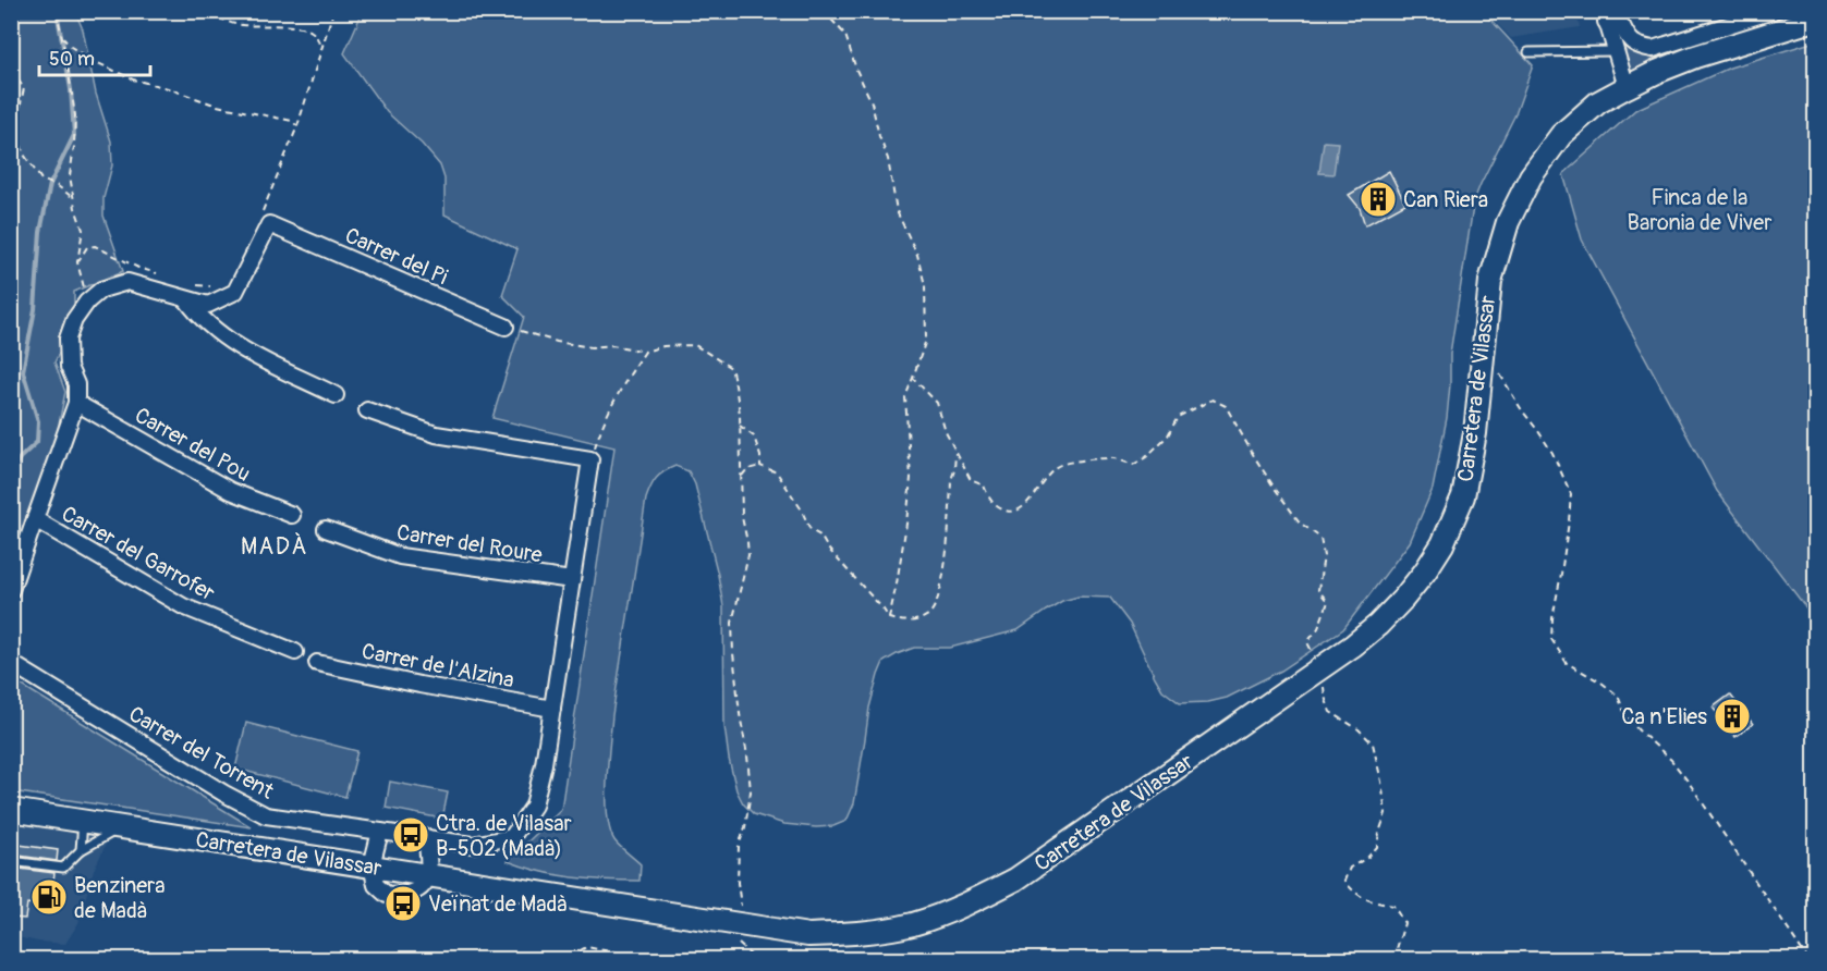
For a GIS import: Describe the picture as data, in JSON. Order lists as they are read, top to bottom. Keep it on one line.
{"streets":{"street":["Carrer del Pi","Carretera de Vilassar","Carrer del Pou","Carrer del Roure","Carrer del Garrofer","Carrer de l'Alzina","Carrer del Torrent"]},"crossings":[["Carrer del Roure","Carrer del Torrent"],["Carrer de l'Alzina","Carrer del Torrent"]],"districts":["MADÀ"],"parks":["Finca de la Baronia de Viver"],"places":{"building":["Can Riera","Ca n'Elies"],"bus stop":["Ctra. de Vilasar B-502 (Madà)","Veïnat de Madà"],"fuel station":["Benzinera de Madà"]},"scale_bar":"50 m"}
